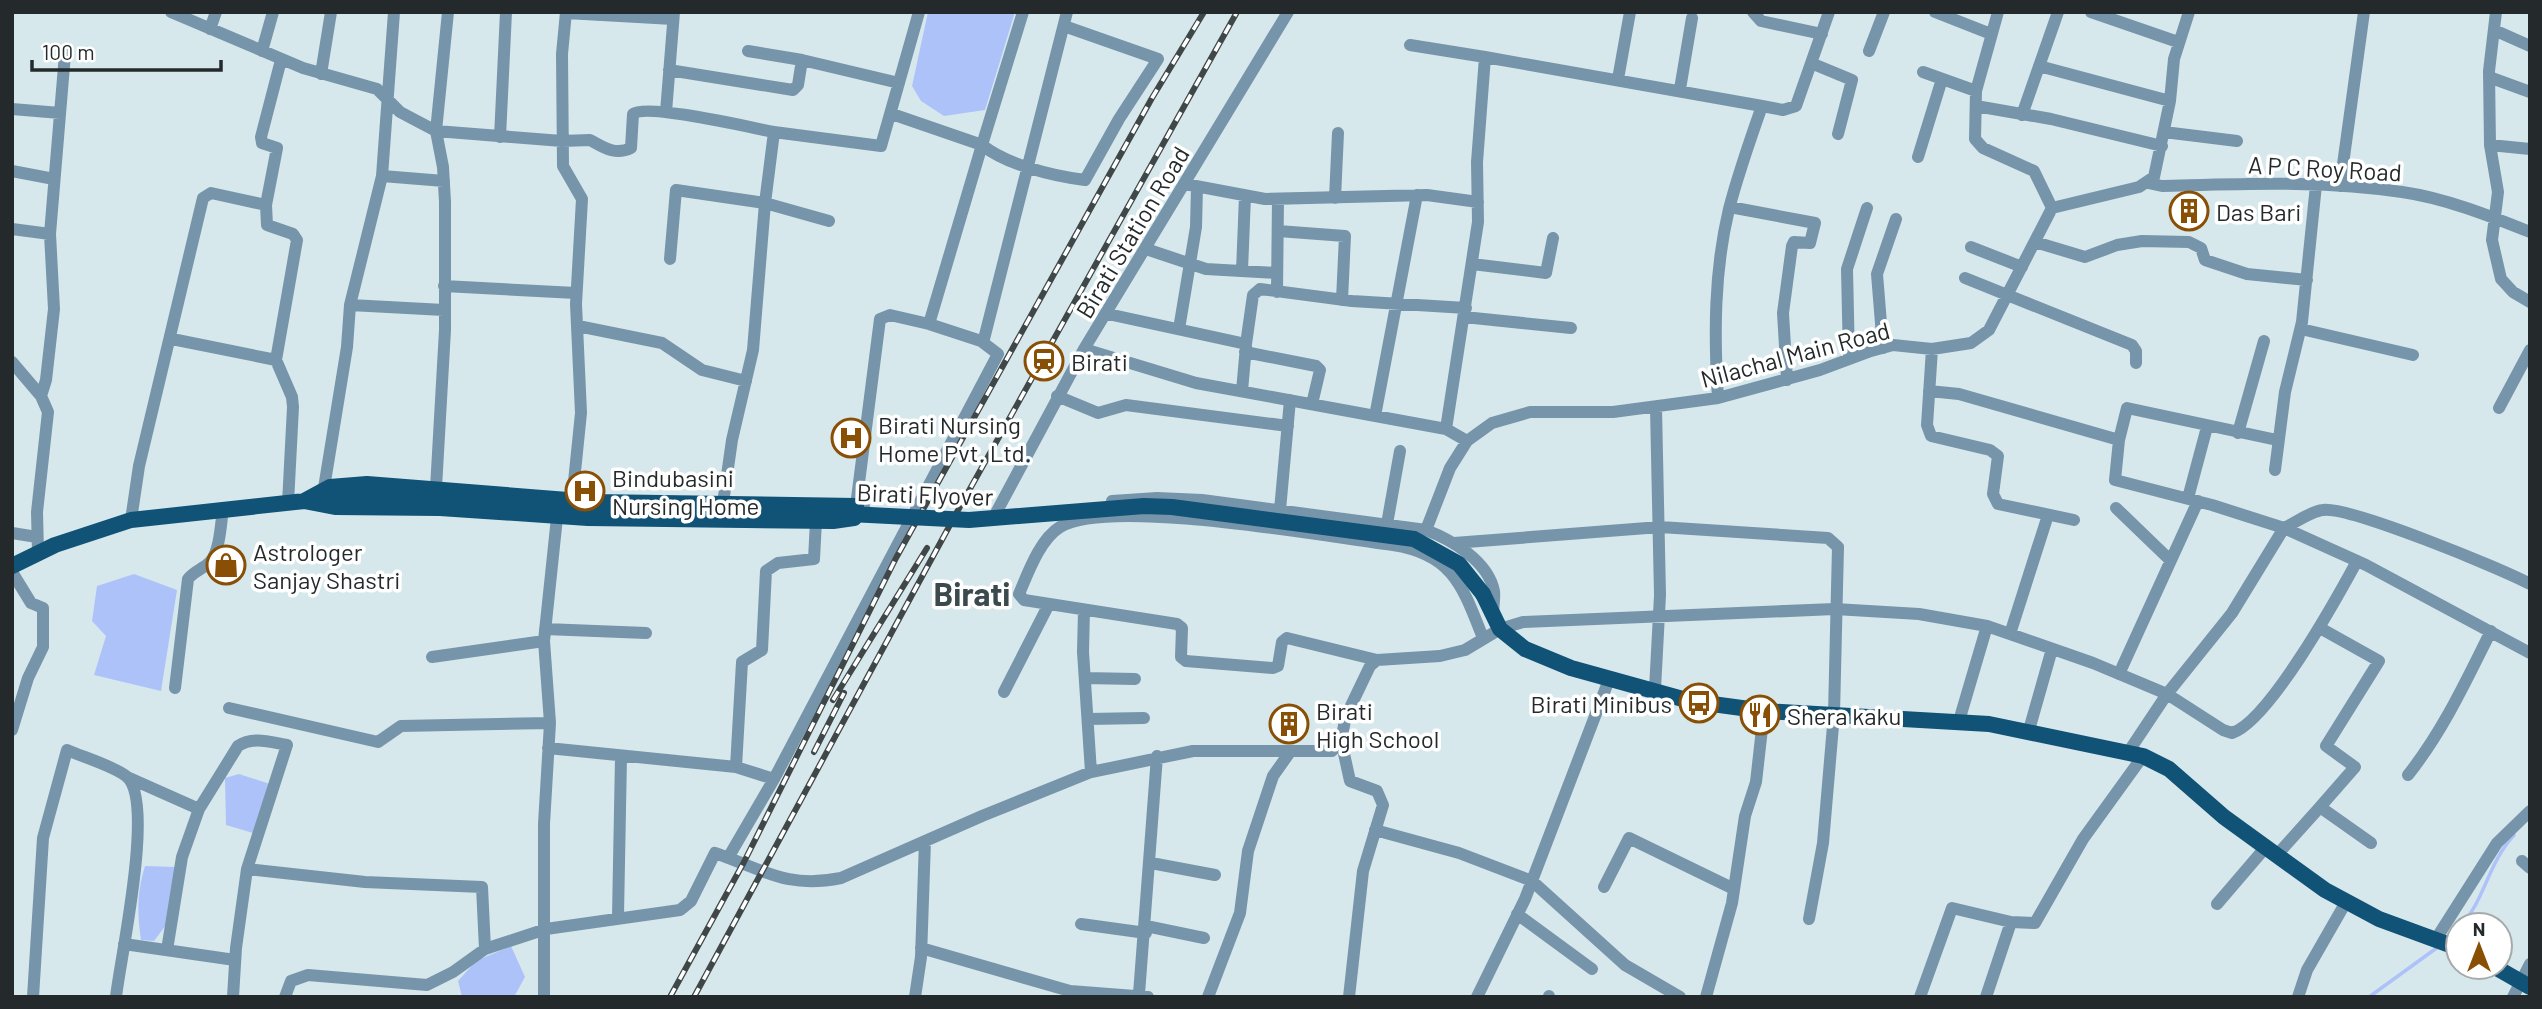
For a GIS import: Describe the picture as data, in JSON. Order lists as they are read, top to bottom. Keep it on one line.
{"streets":{"main road":["Birati Flyover"],"street":["A P C Roy Road","Birati Station Road","Nilachal Main Road"]},"districts":["Birati"],"places":{"building":["Das Bari","Birati High School"],"station":["Birati"],"hospital":["Birati Nursing Home Pvt. Ltd.","Bindubasini Nursing Home"],"shop":["Astrologer Sanjay Shastri"],"bus stop":["Birati Minibus"],"restaurant":["Shera kaku"]},"scale_bar":"100 m","north":"top"}
